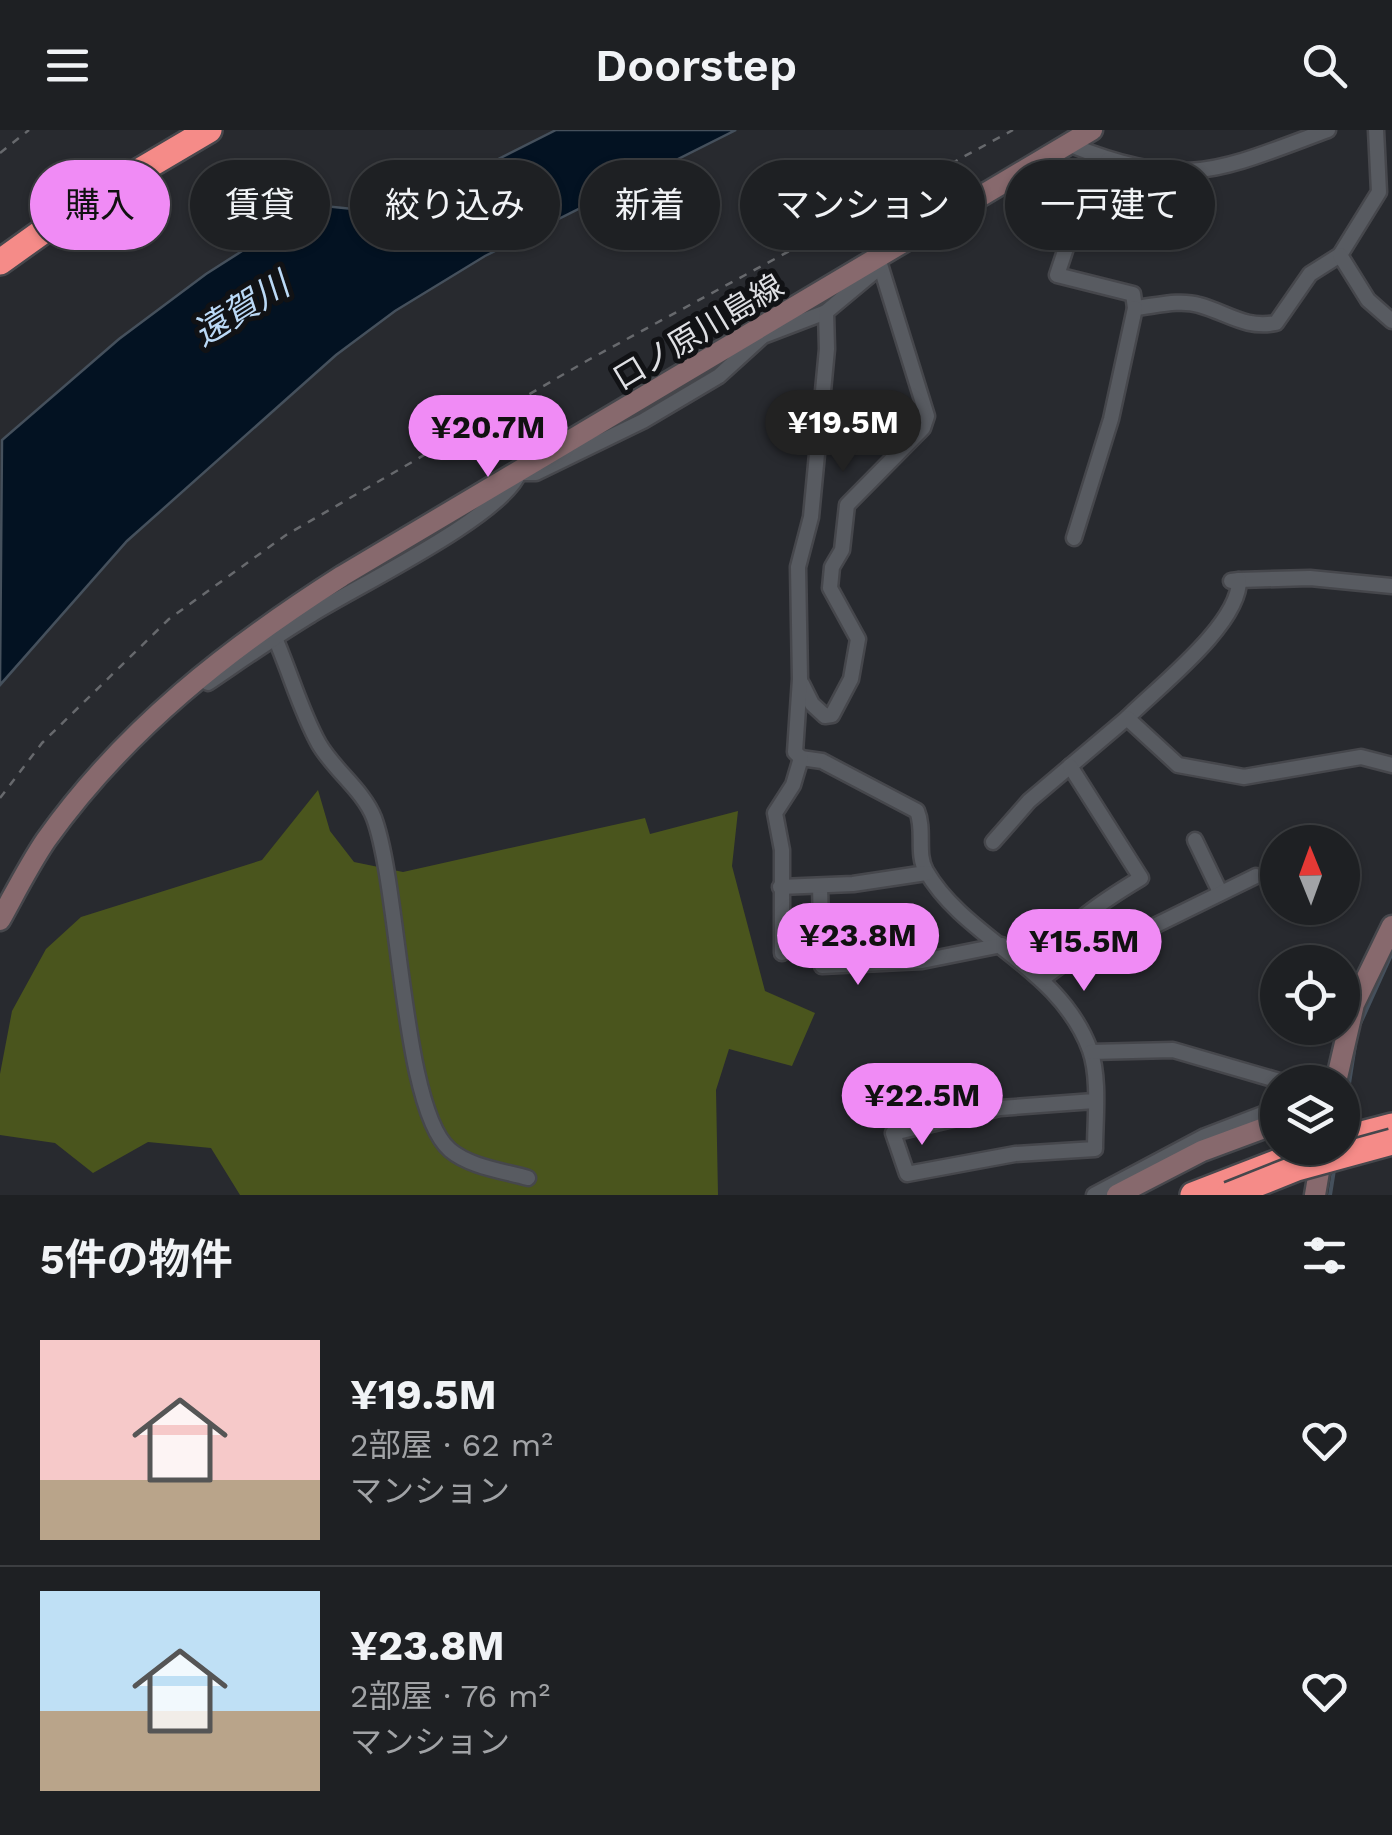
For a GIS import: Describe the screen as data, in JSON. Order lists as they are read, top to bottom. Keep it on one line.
{"streets":{"main road":["口ノ原川島線"]},"water":["遠賀川"],"north":"top","page":{"header":"Doorstep","chip":["購入","賃貸","絞り込み","新着","マンション","一戸建て"],"price":["¥19.5M","¥20.7M","¥23.8M","¥15.5M","¥22.5M"],"heading":"5件の物件","list":[{"name":"¥19.5M","note":"2部屋 · 62 m² · マンション"},{"name":"¥23.8M","note":"2部屋 · 76 m² · マンション"}]}}
